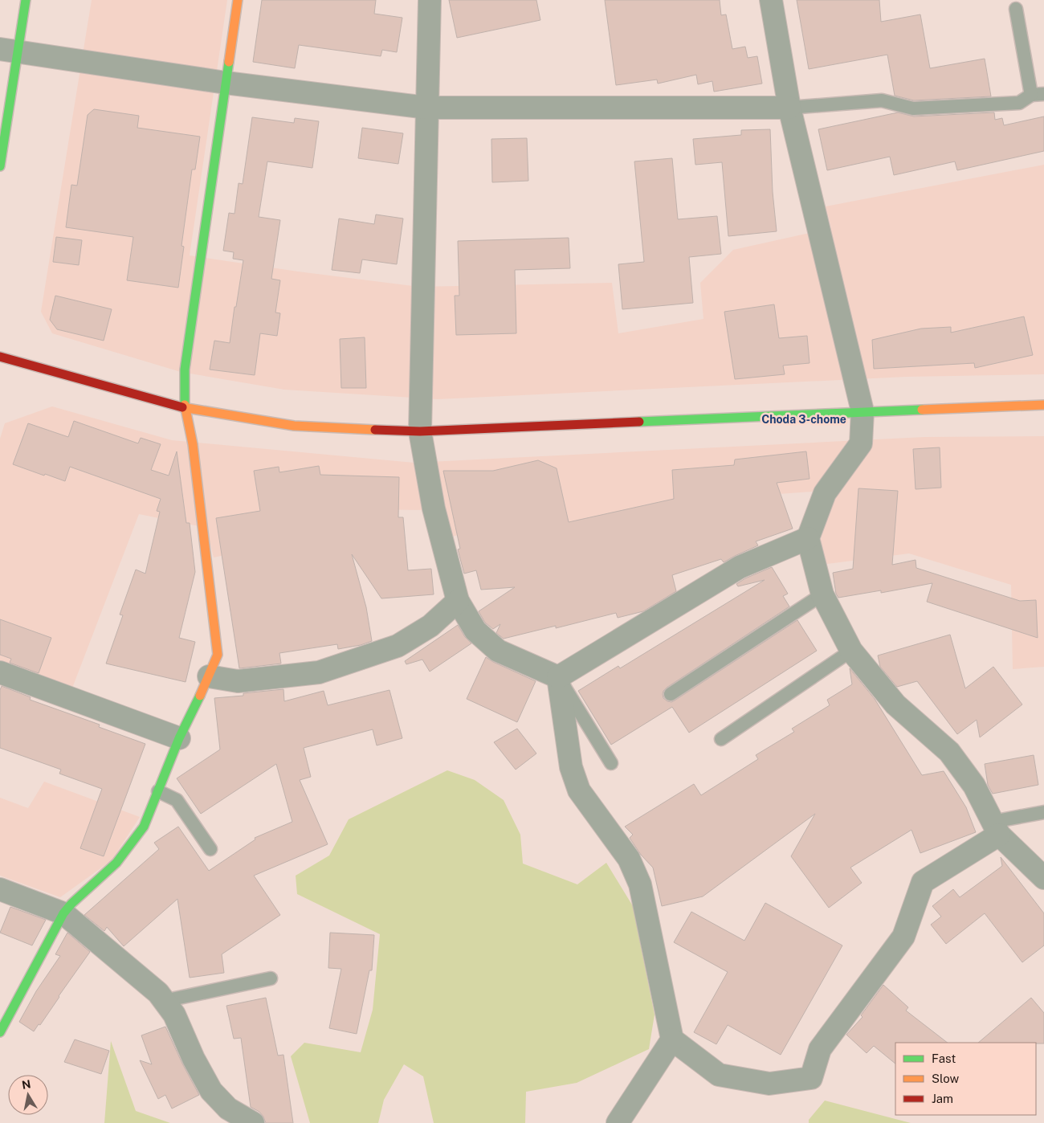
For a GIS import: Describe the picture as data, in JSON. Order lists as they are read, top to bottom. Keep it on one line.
{"districts":["Choda 3-chome"],"legend":["Fast","Slow","Jam"],"north":"top"}
